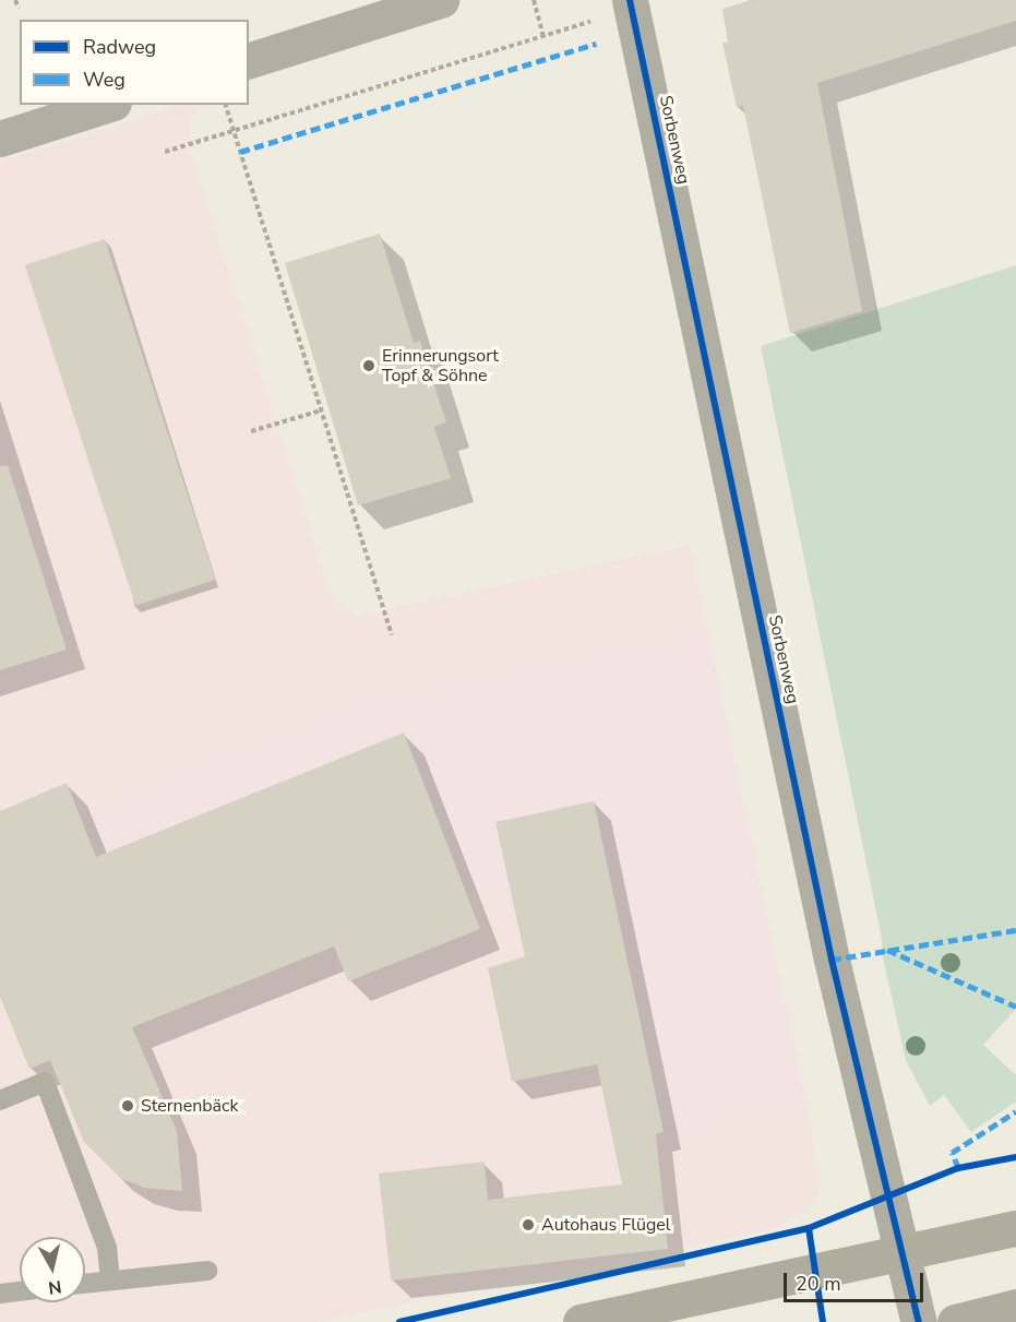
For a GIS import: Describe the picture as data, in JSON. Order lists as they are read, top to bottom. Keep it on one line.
{"streets":{"street":["Sorbenweg"]},"places":["Erinnerungsort Topf & Söhne","Sternenbäck","Autohaus Flügel"],"legend":["Radweg","Weg"],"scale_bar":"20 m","north":"bottom"}
